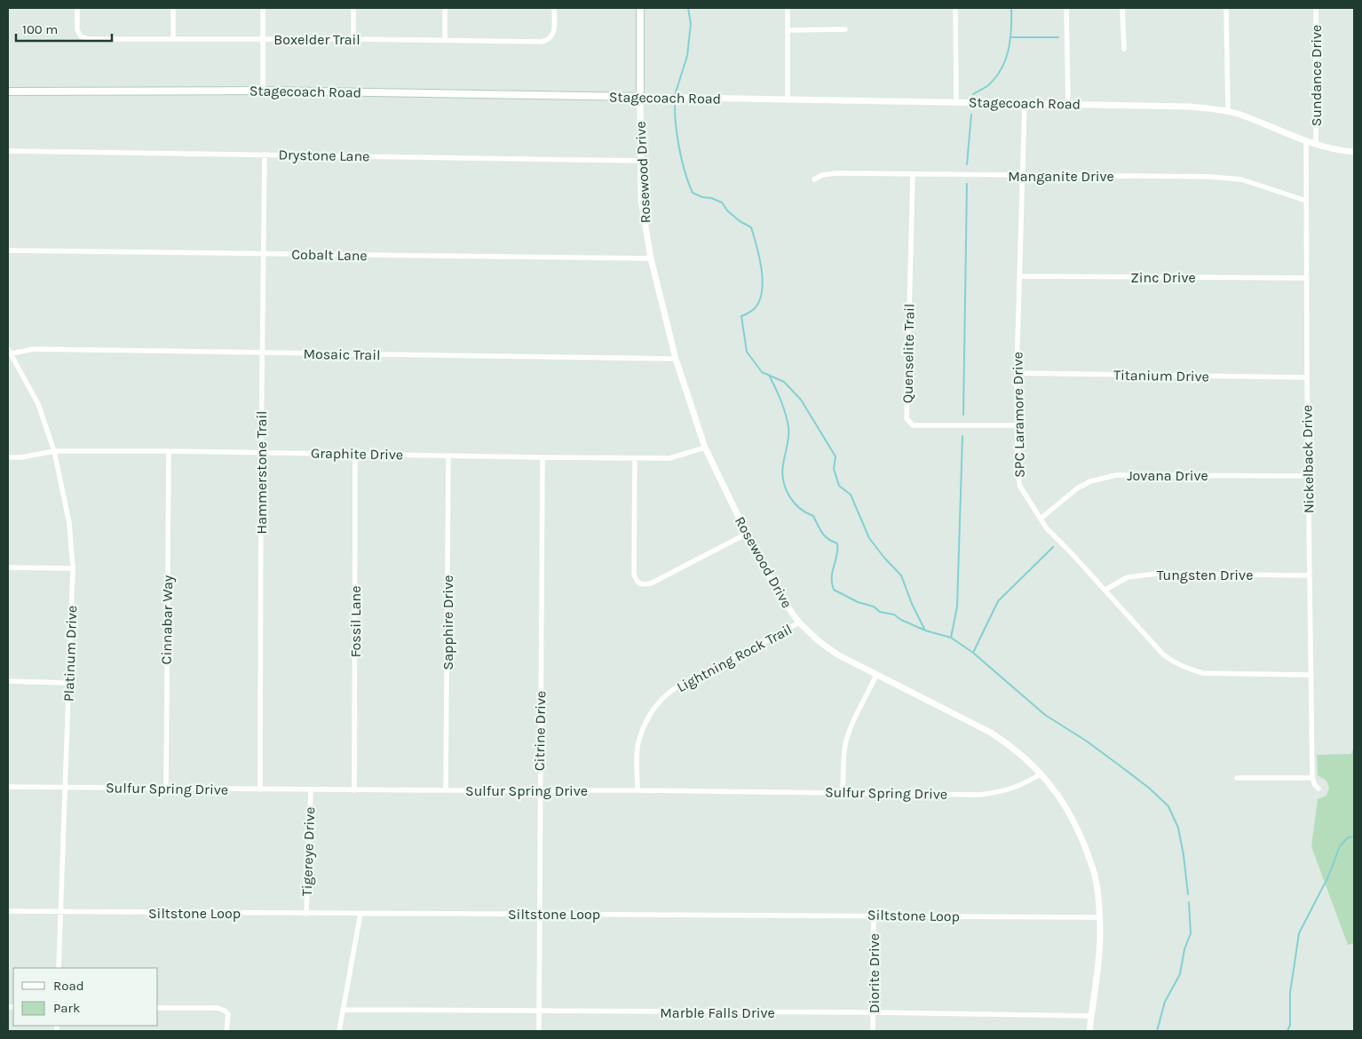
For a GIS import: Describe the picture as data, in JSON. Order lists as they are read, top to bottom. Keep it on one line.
{"streets":{"main road":["Stagecoach Road","Rosewood Drive"],"street":["Boxelder Trail","Sundance Drive","Drystone Lane","Manganite Drive","Cobalt Lane","Zinc Drive","Quenselite Trail","Mosaic Trail","Titanium Drive","SPC Laramore Drive","Graphite Drive","Nickelback Drive","Hammerstone Trail","Jovana Drive","Tungsten Drive","Cinnabar Way","Fossil Lane","Sapphire Drive","Platinum Drive","Lightning Rock Trail","Citrine Drive","Sulfur Spring Drive","Tigereye Drive","Siltstone Loop","Diorite Drive","Marble Falls Drive"]},"crossings":[["Sundance Drive","Stagecoach Road"],["Stagecoach Road","Rosewood Drive"],["Stagecoach Road","SPC Laramore Drive"],["Stagecoach Road","Nickelback Drive"],["Drystone Lane","Rosewood Drive"],["Drystone Lane","Hammerstone Trail"],["Rosewood Drive","Cobalt Lane"],["Rosewood Drive","Mosaic Trail"],["Rosewood Drive","Graphite Drive"],["Rosewood Drive","Lightning Rock Trail"],["Rosewood Drive","Sulfur Spring Drive"],["Rosewood Drive","Siltstone Loop"],["Rosewood Drive","Marble Falls Drive"],["Manganite Drive","Quenselite Trail"],["Manganite Drive","SPC Laramore Drive"],["Manganite Drive","Nickelback Drive"],["Cobalt Lane","Hammerstone Trail"],["Zinc Drive","SPC Laramore Drive"],["Zinc Drive","Nickelback Drive"],["Quenselite Trail","SPC Laramore Drive"],["Mosaic Trail","Hammerstone Trail"],["Mosaic Trail","Platinum Drive"],["Titanium Drive","SPC Laramore Drive"],["Titanium Drive","Nickelback Drive"],["SPC Laramore Drive","Nickelback Drive"],["SPC Laramore Drive","Jovana Drive"],["SPC Laramore Drive","Tungsten Drive"],["Graphite Drive","Hammerstone Trail"],["Graphite Drive","Cinnabar Way"],["Graphite Drive","Fossil Lane"],["Graphite Drive","Sapphire Drive"],["Graphite Drive","Platinum Drive"],["Graphite Drive","Citrine Drive"],["Nickelback Drive","Jovana Drive"],["Nickelback Drive","Tungsten Drive"],["Hammerstone Trail","Sulfur Spring Drive"],["Cinnabar Way","Sulfur Spring Drive"],["Fossil Lane","Sulfur Spring Drive"],["Sapphire Drive","Sulfur Spring Drive"],["Platinum Drive","Sulfur Spring Drive"],["Platinum Drive","Siltstone Loop"],["Lightning Rock Trail","Sulfur Spring Drive"],["Citrine Drive","Sulfur Spring Drive"],["Citrine Drive","Siltstone Loop"],["Citrine Drive","Marble Falls Drive"],["Sulfur Spring Drive","Tigereye Drive"],["Tigereye Drive","Siltstone Loop"],["Siltstone Loop","Diorite Drive"],["Diorite Drive","Marble Falls Drive"]],"legend":["Road","Park"],"scale_bar":"100 m"}
